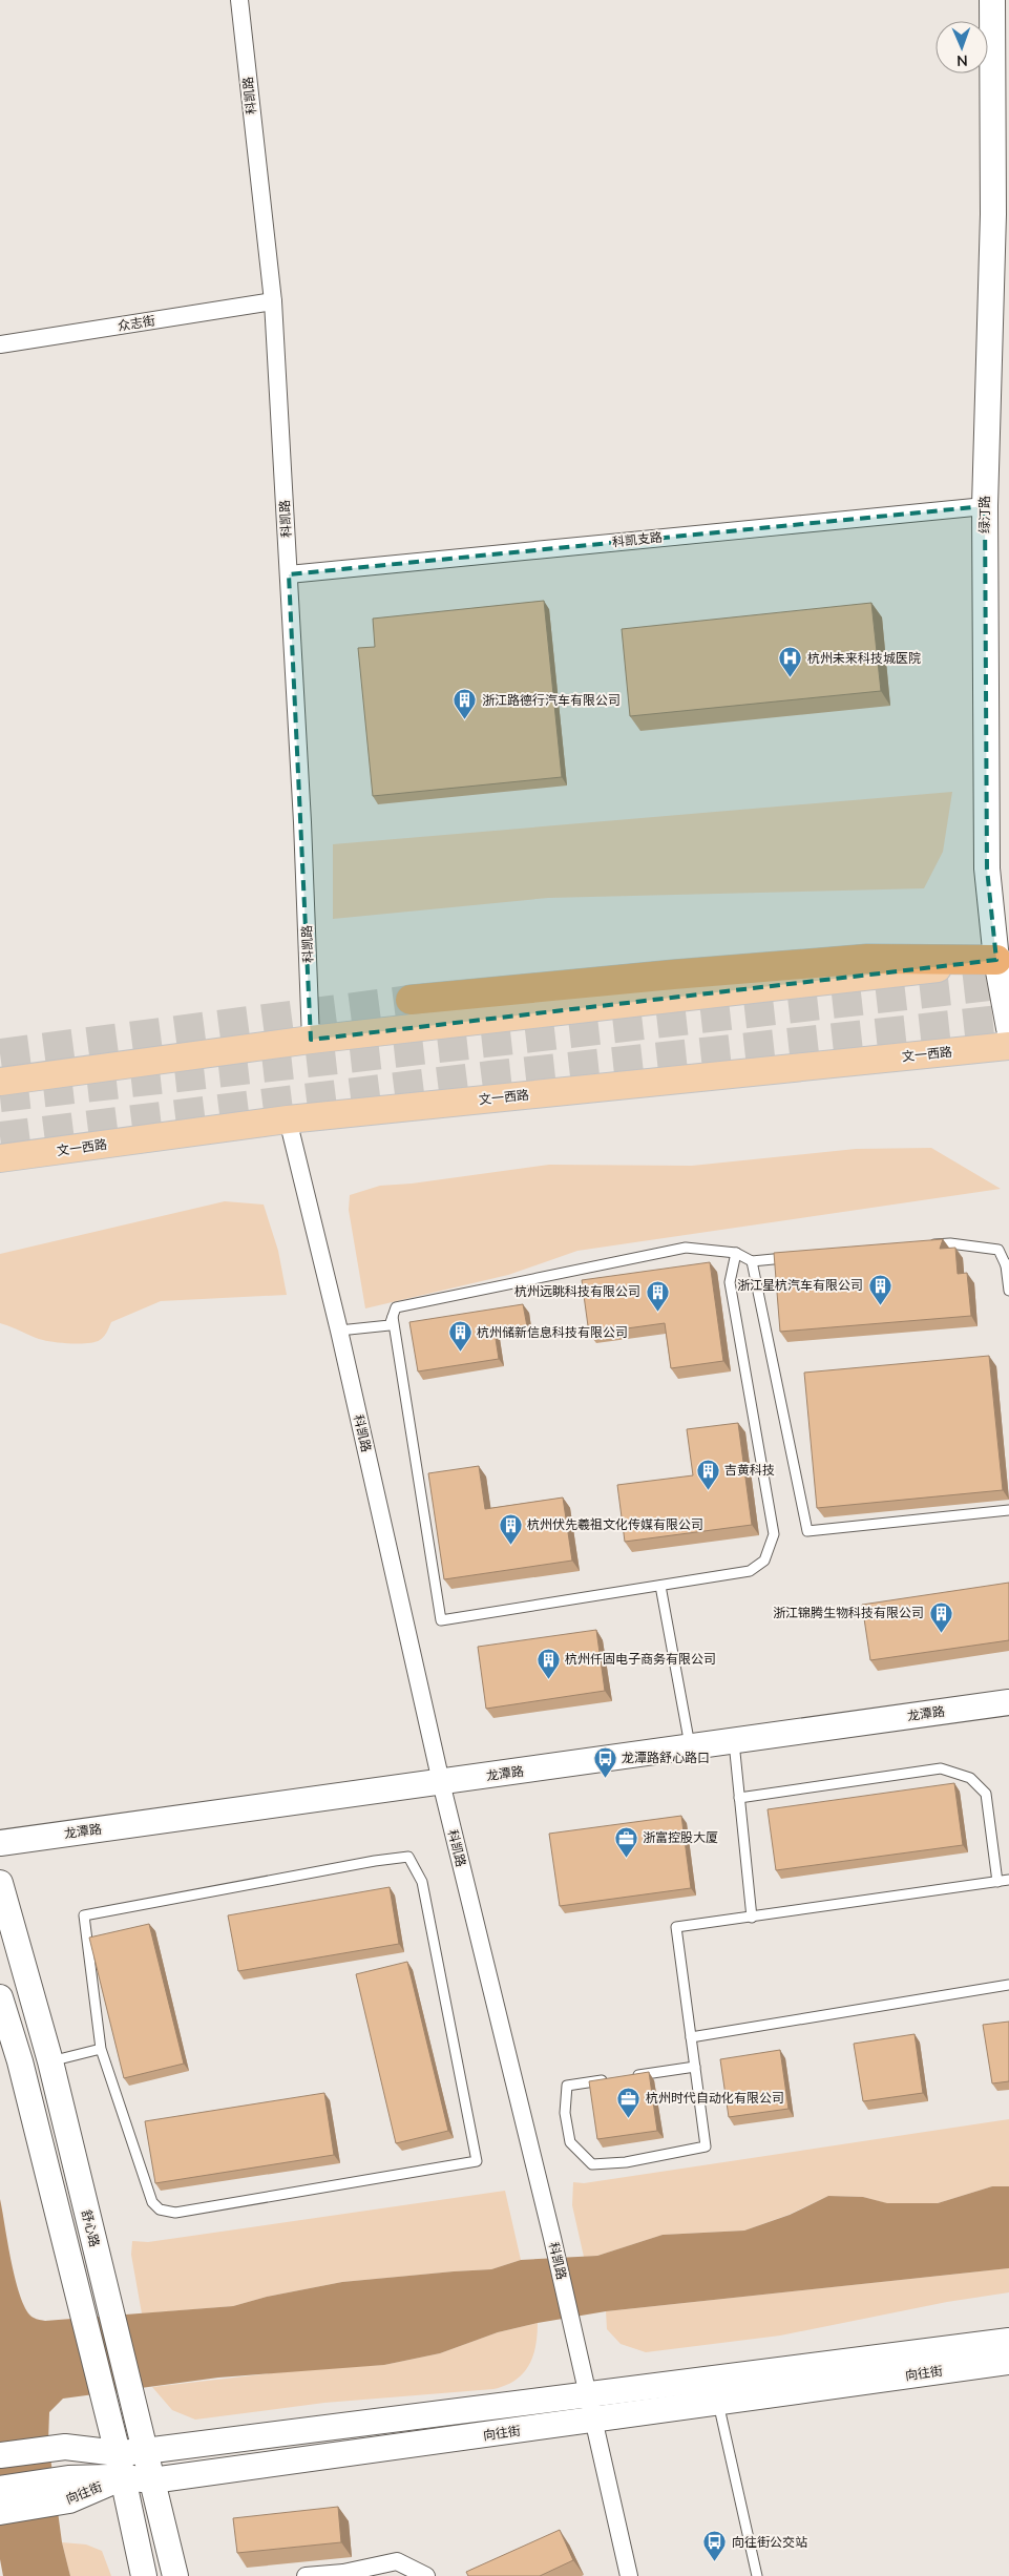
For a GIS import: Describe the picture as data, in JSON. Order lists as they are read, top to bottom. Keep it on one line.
{"streets":{"main road":["文一西路"],"street":["科凯路","众志街","绿汀路","科凯支路","龙潭路","舒心路","向往街"]},"crossings":[["科凯路","众志街"],["科凯路","科凯支路"],["科凯路","文一西路"],["科凯路","龙潭路"],["科凯路","向往街"],["绿汀路","科凯支路"],["舒心路","向往街"]],"places":{"hospital":["杭州未来科技城医院"],"building":["浙江路德行汽车有限公司","浙江星杭汽车有限公司","杭州远眺科技有限公司","杭州储新信息科技有限公司","吉黄科技","杭州伏先羲祖文化传媒有限公司","浙江锦腾生物科技有限公司","杭州仟固电子商务有限公司"],"bus stop":["龙潭路舒心路口","向往街公交站"],"office":["浙富控股大厦","杭州时代自动化有限公司"]},"north":"bottom"}
